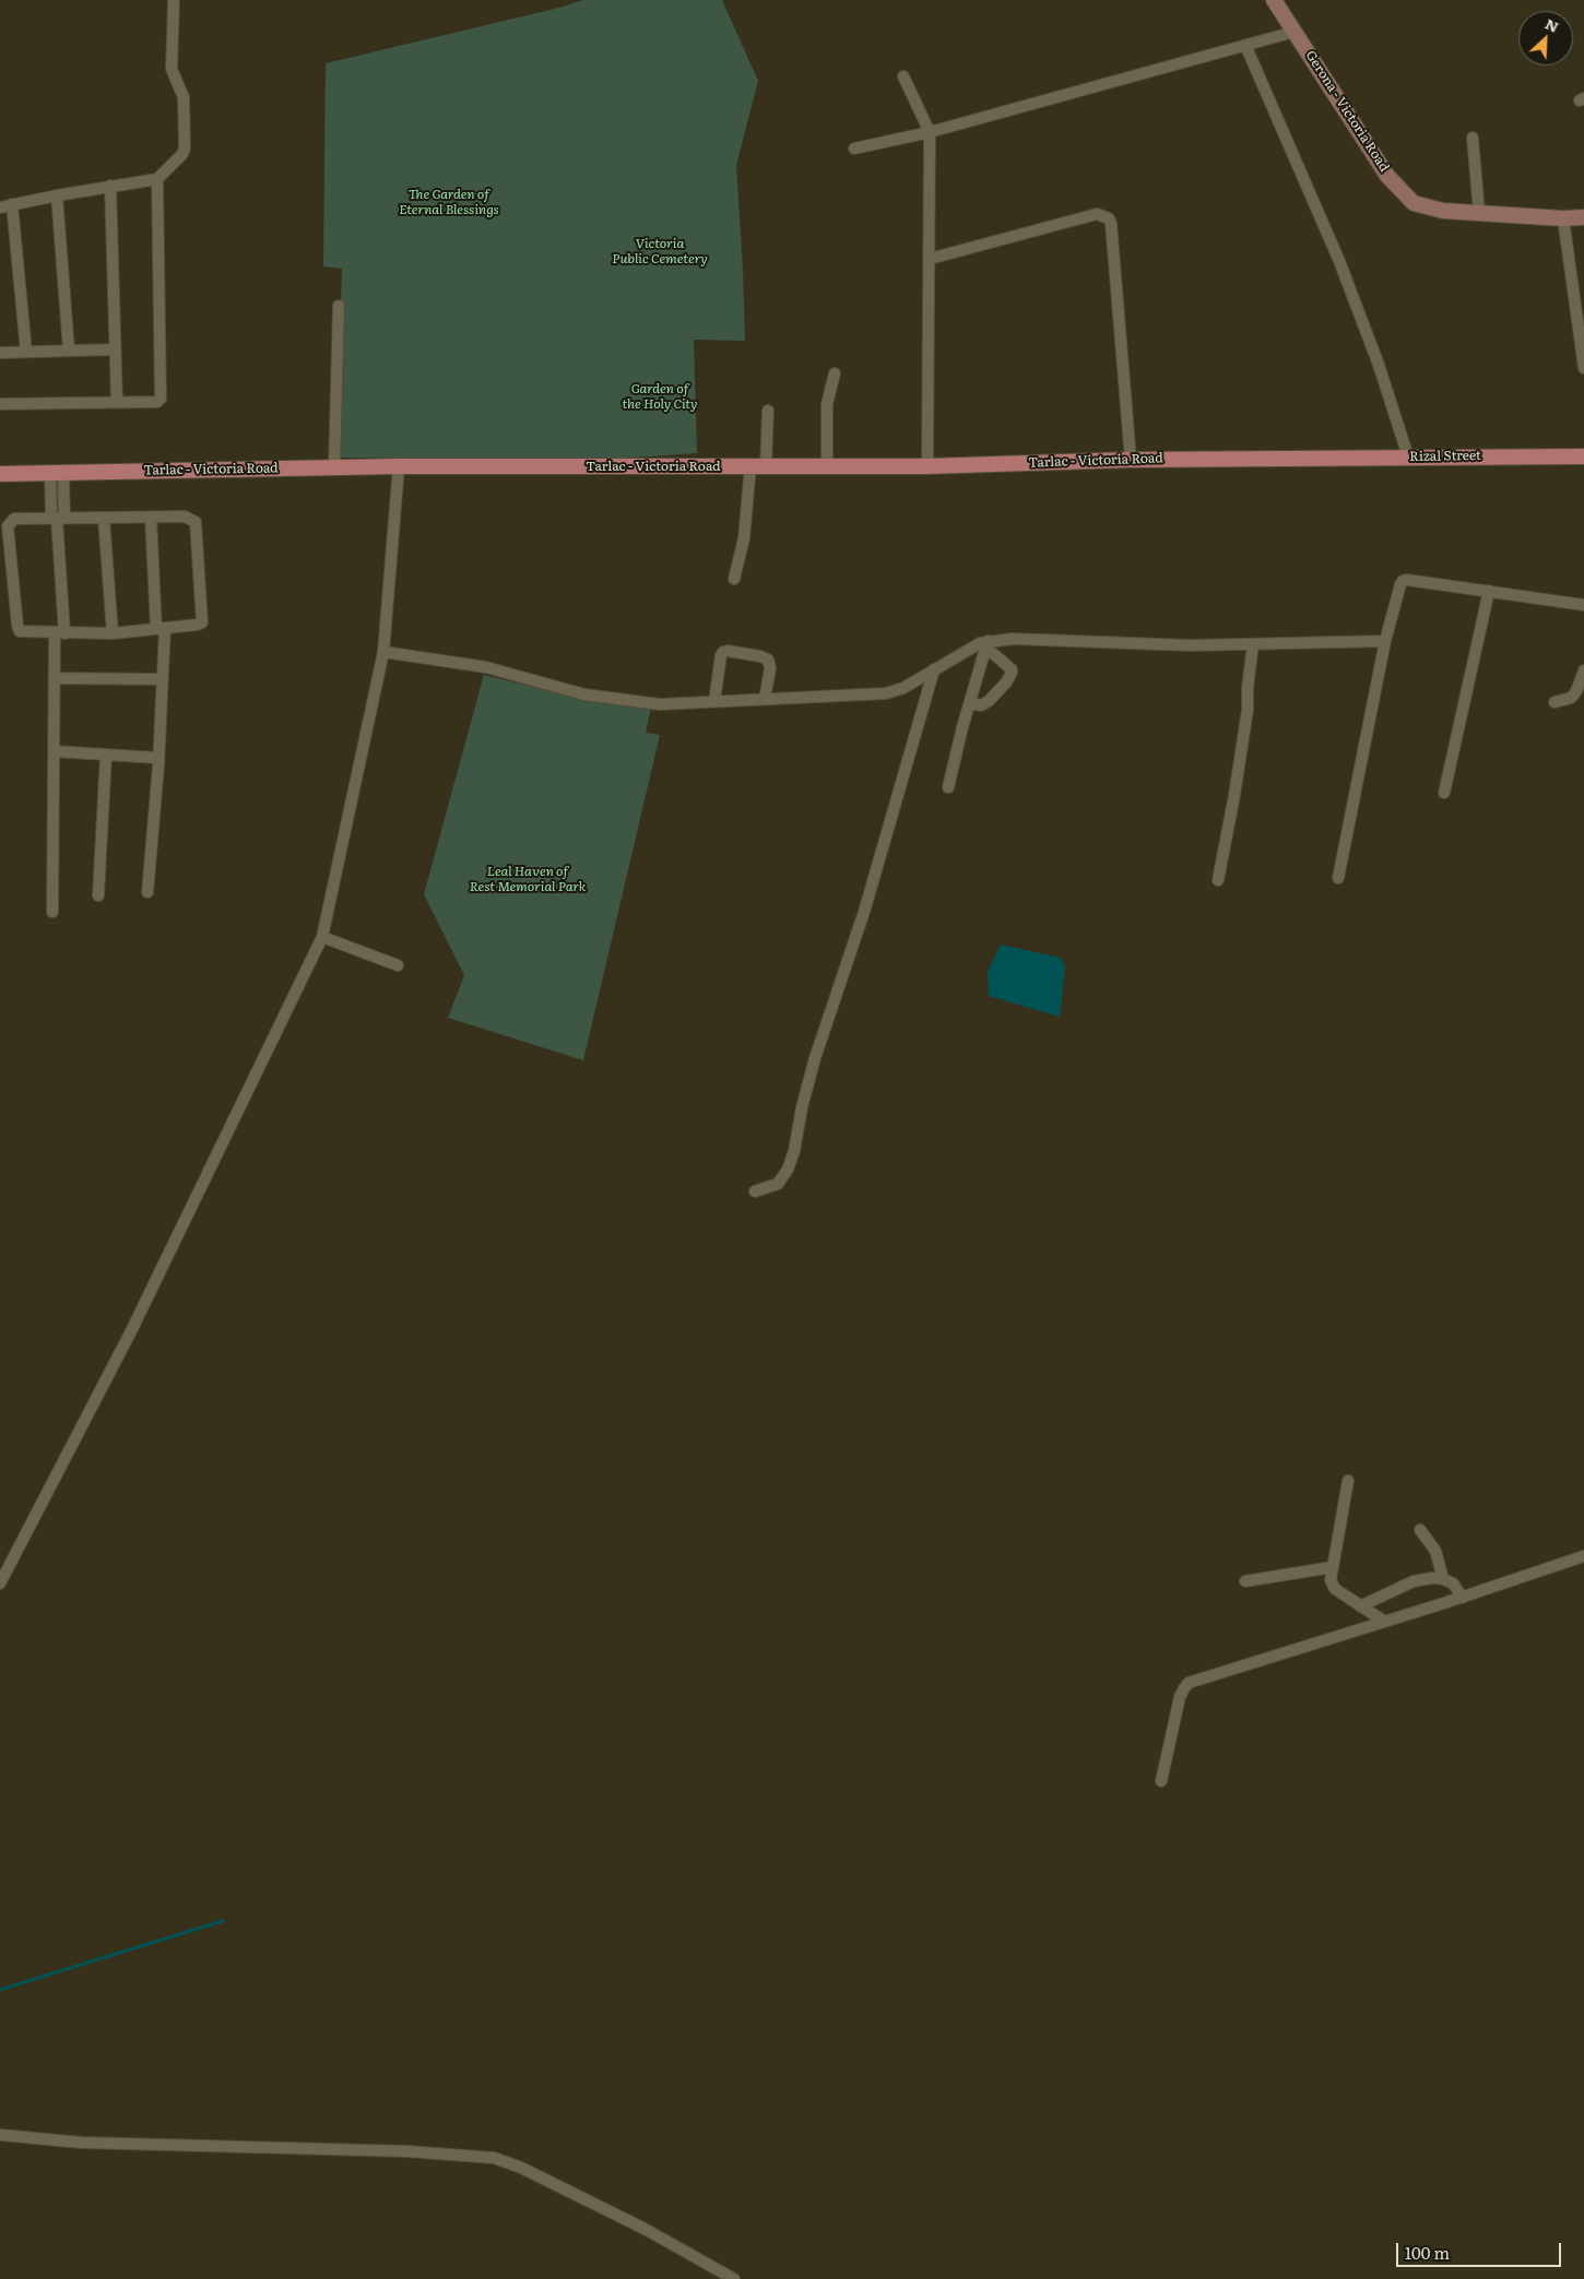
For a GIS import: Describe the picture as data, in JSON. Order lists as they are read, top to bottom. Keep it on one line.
{"streets":{"main road":["Gerona - Victoria Road","Rizal Street","Tarlac - Victoria Road"]},"crossings":[["Rizal Street","Tarlac - Victoria Road"]],"parks":["The Garden of Eternal Blessings","Victoria Public Cemetery","Garden of the Holy City","Leal Haven of Rest Memorial Park"],"scale_bar":"100 m","north":"top right"}
